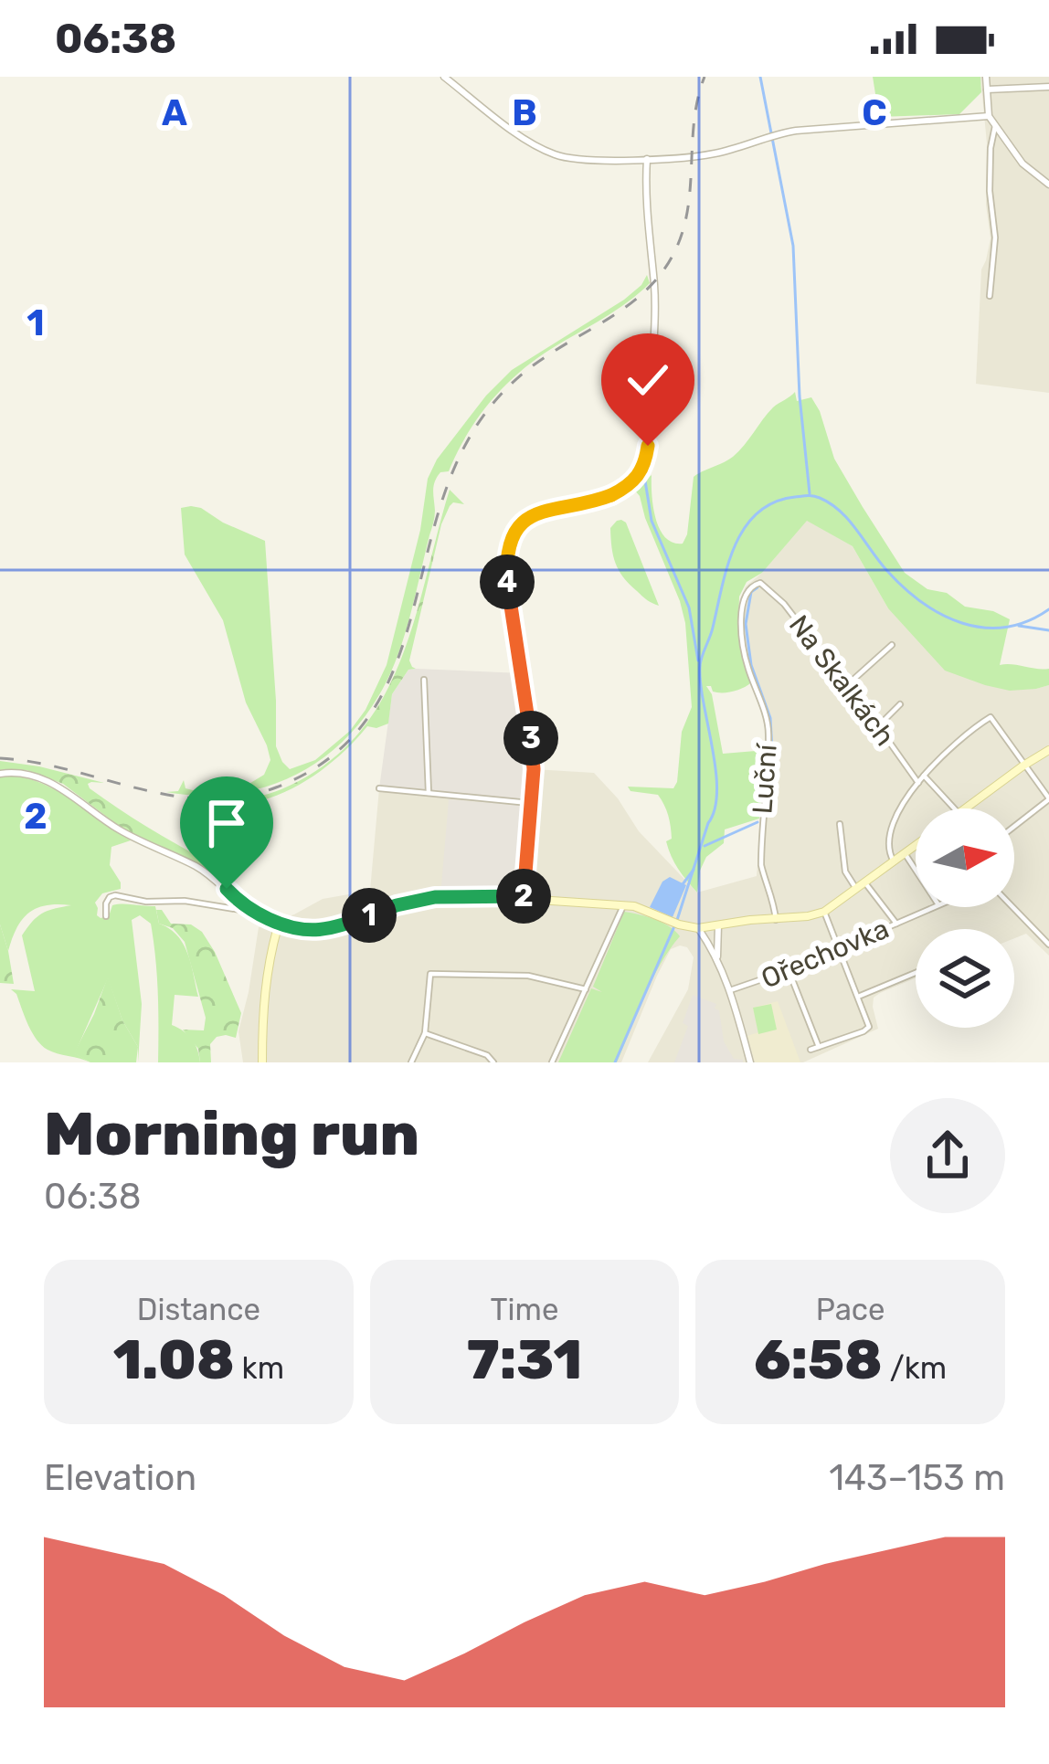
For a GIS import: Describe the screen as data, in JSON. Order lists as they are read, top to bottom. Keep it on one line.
{"streets":{"street":["Na Skalkách","Luční","Ořechovka"]},"crossings":[["Na Skalkách","Luční"]],"north":"right","page":{"status":"06:38","pins":["4","3","2","1"],"heading":["Morning run","06:38"],"stats":[["Distance","1.08 km"],["Time","7:31"],["Pace","6:58 /km"]],"chart":["Elevation","143–153 m"]},"grid":{"columns":["A","B","C"],"rows":["1","2"]}}
